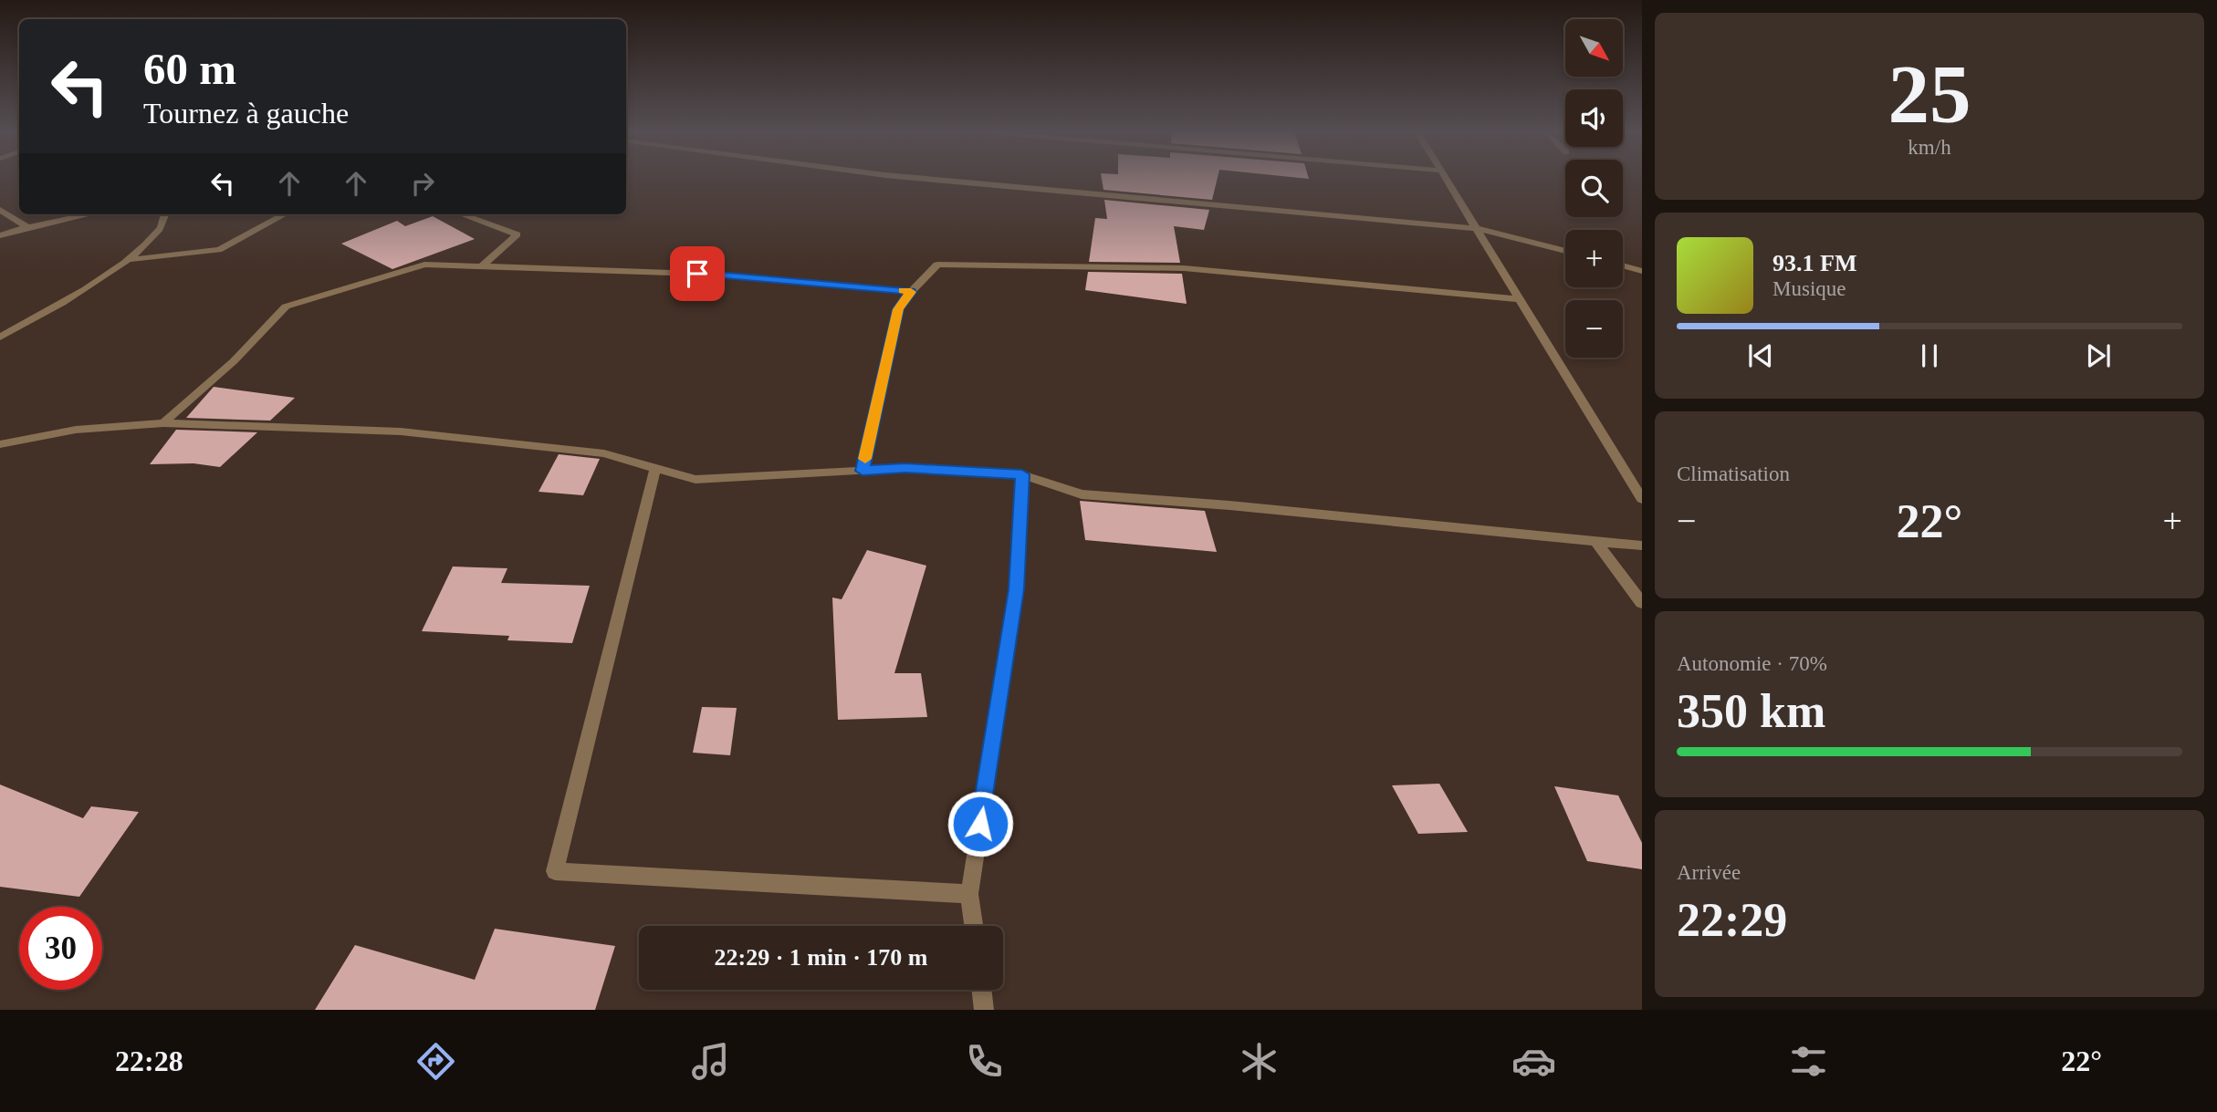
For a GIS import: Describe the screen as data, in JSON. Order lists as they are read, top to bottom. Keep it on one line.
{"north":"bottom right","page":{"tile":[["25","km/h"],"Climatisation",["Autonomie · 70%","350 km"],["Arrivée","22:29"]],"map_buttons":["+","−"],"turn":["60 m","Tournez à gauche"],"song":["93.1 FM","Musique"],"heat":["−","22°","+"],"limit":"30","trip":"22:29 · 1 min · 170 m","tabs":["22:28","22°"]}}
